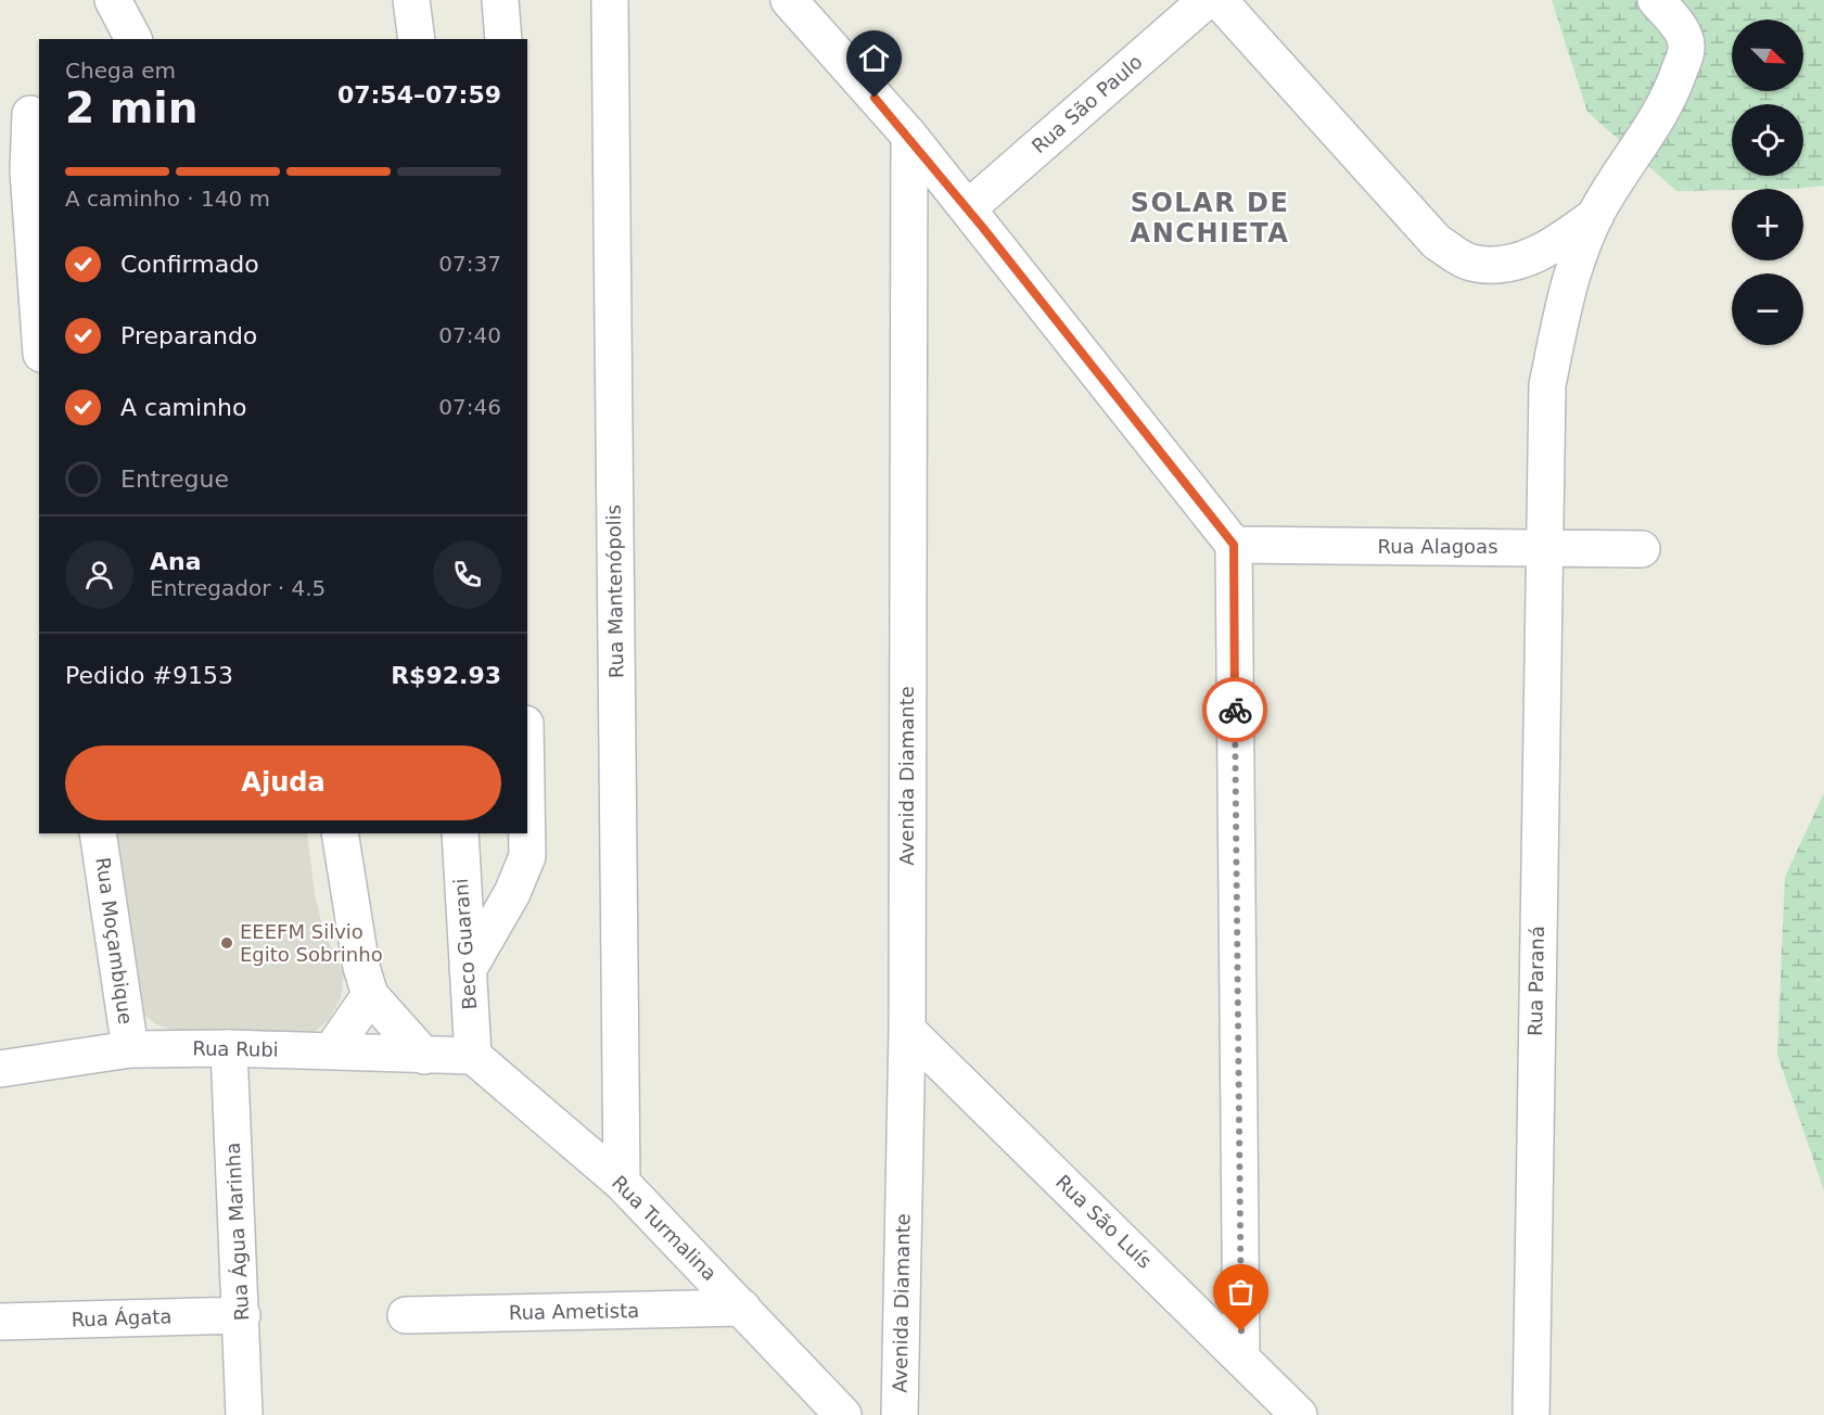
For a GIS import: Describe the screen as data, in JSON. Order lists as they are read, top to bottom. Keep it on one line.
{"streets":{"street":["Rua São Paulo","Rua Alagoas","Rua Mantenópolis","Avenida Diamante","Rua Moçambique","Beco Guarani","Rua Paraná","Rua Rubi","Rua São Luís","Rua Turmalina","Rua Água Marinha","Rua Ametista","Rua Ágata"]},"crossings":[["Rua Alagoas","Rua Paraná"],["Rua Mantenópolis","Rua Turmalina"],["Avenida Diamante","Rua São Luís"],["Rua Moçambique","Rua Rubi"],["Beco Guarani","Rua Rubi"],["Beco Guarani","Rua Turmalina"],["Rua Rubi","Rua Turmalina"],["Rua Rubi","Rua Água Marinha"],["Rua Turmalina","Rua Ametista"],["Rua Água Marinha","Rua Ágata"]],"districts":["SOLAR DE ANCHIETA"],"places":["EEEFM Silvio Egito Sobrinho"],"north":"bottom right","page":{"map_buttons":["+","−"],"heading":["2 min","Chega em","07:54–07:59"],"panel":["Ana","Entregador · 4.5","Pedido #9153","R$92.93"],"bar":"A caminho · 140 m","list":[["Confirmado","07:37"],["Preparando","07:40"],["A caminho","07:46"],"Entregue"],"buttons":"Ajuda"}}
